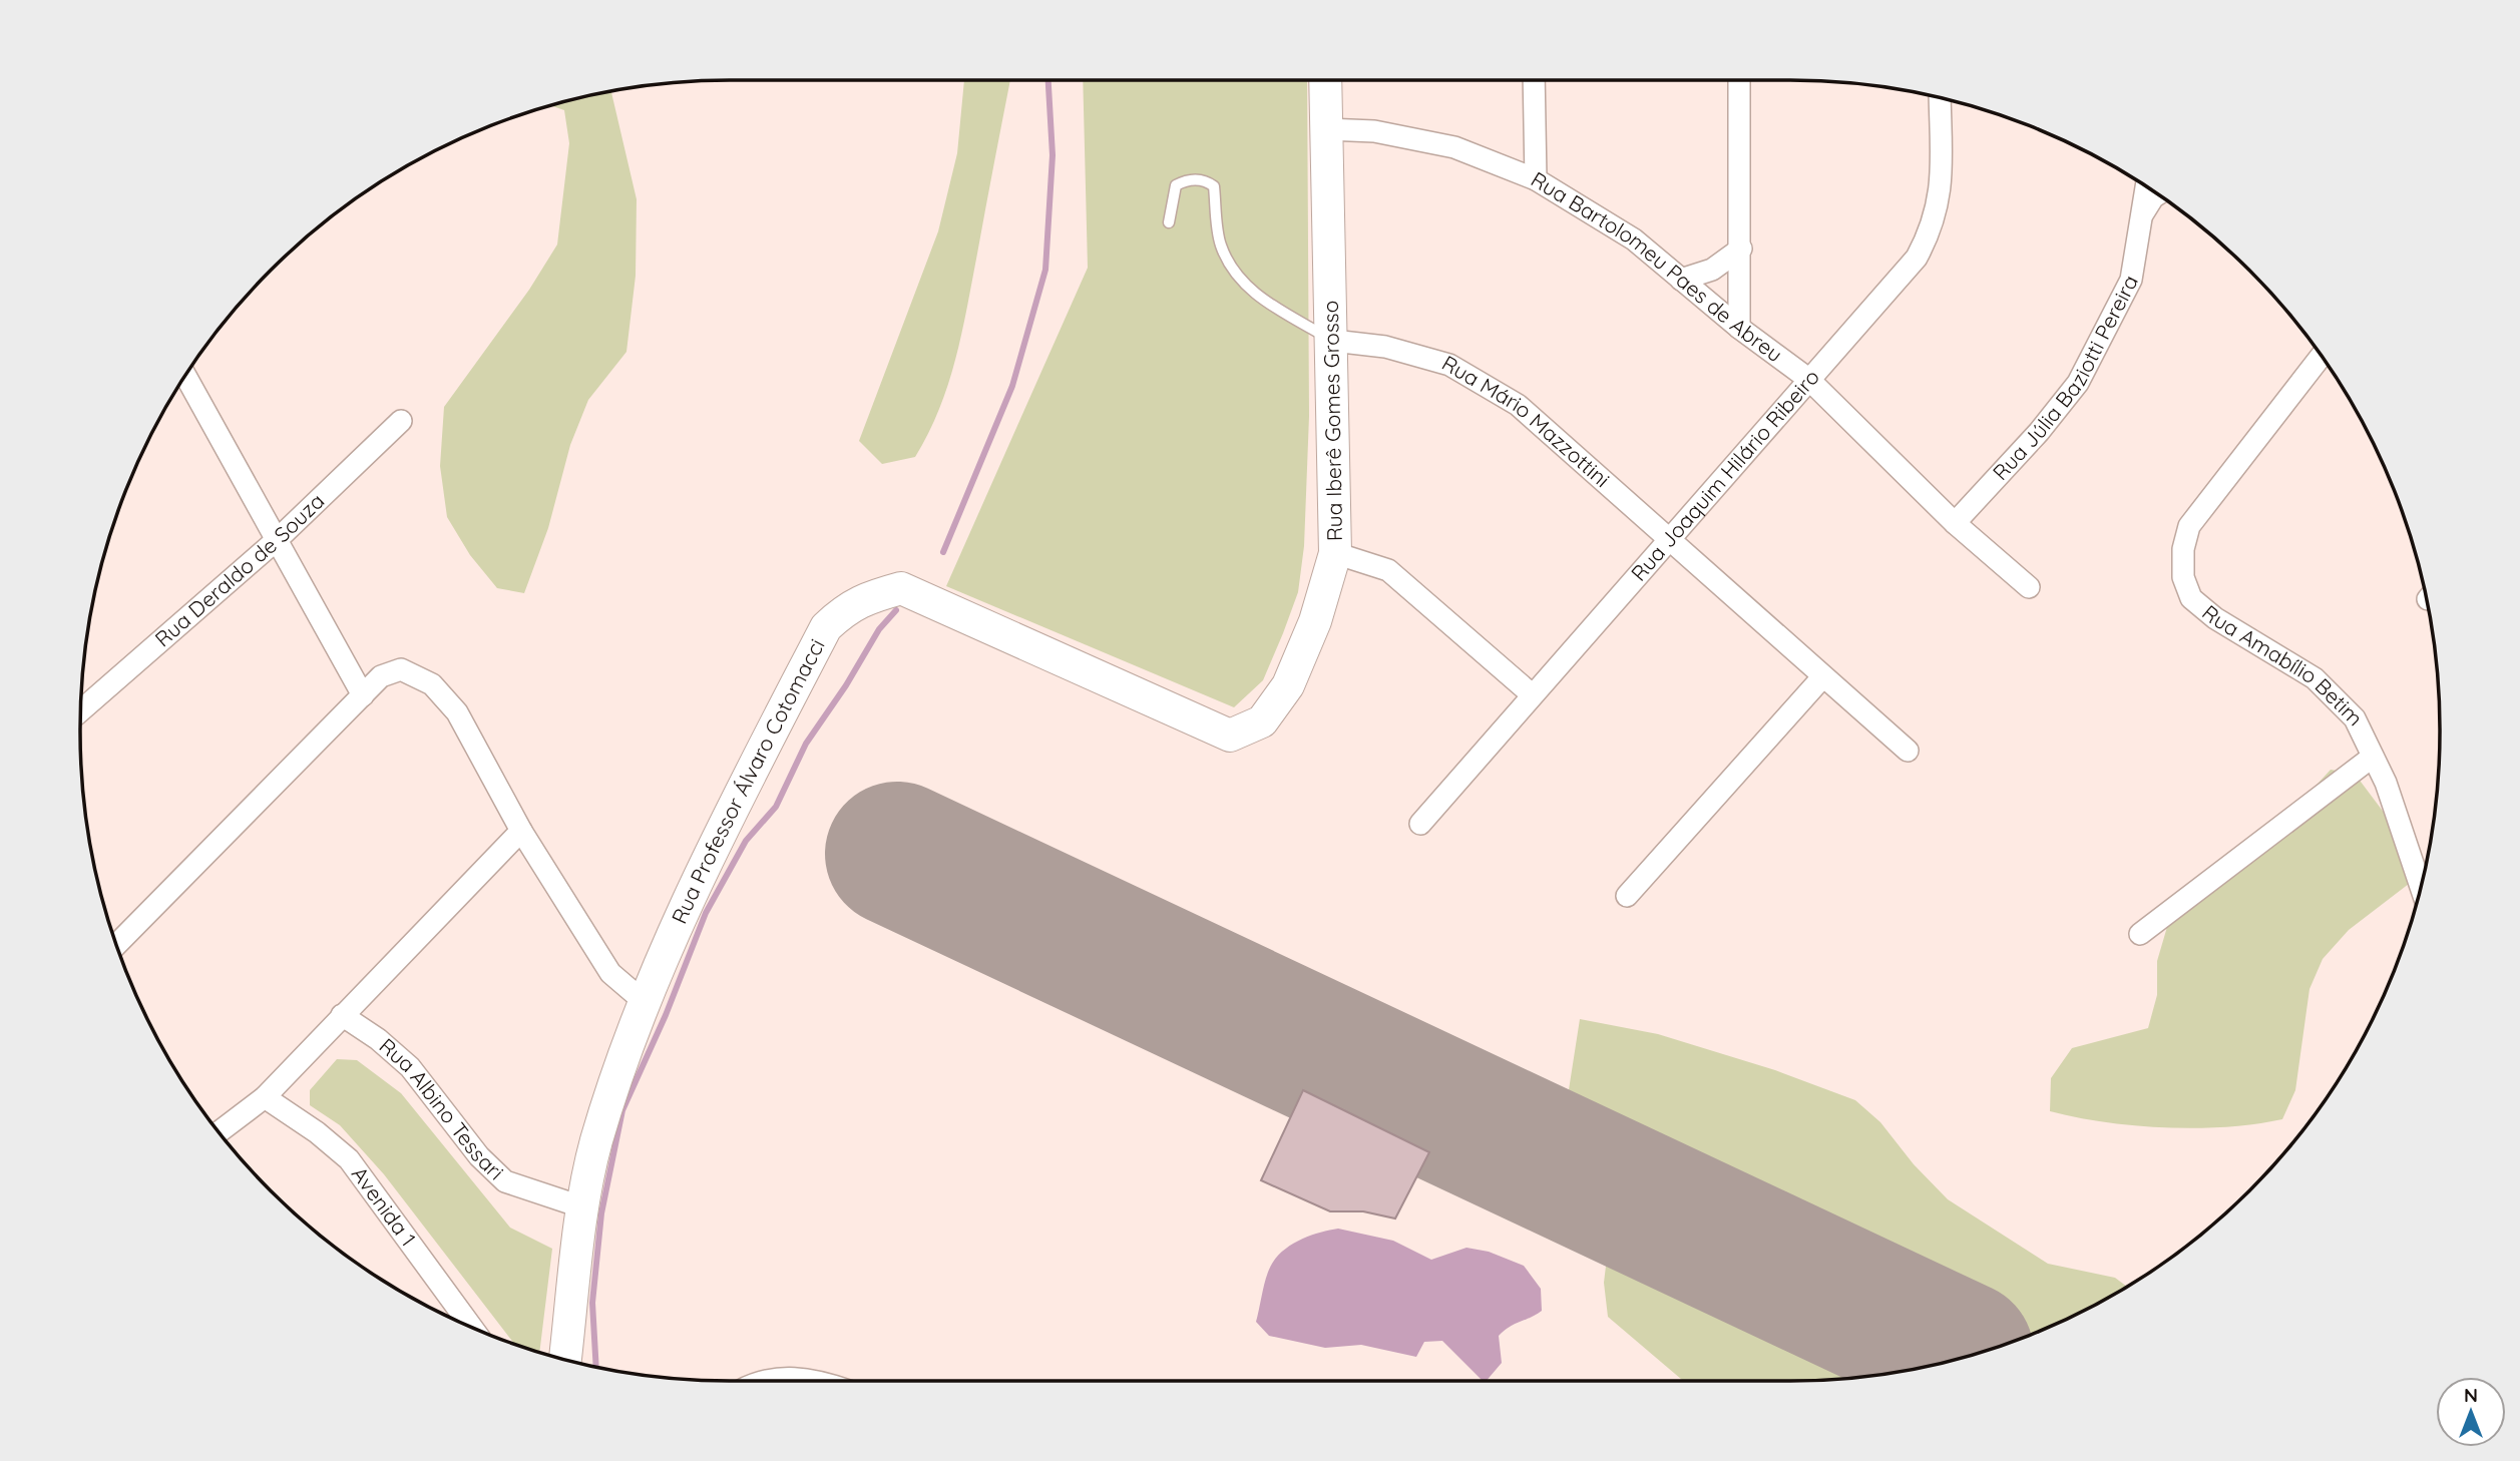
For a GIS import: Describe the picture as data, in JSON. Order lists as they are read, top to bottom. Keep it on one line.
{"streets":{"street":["Rua Bartolomeu Paes de Abreu","Rua Júlia Baziotti Pereira","Rua Iberê Gomes Grosso","Rua Mário Mazzottini","Rua Joaquim Hilário Ribeiro","Rua Deraldo de Souza","Rua Amabílio Betim","Rua Professor Álvaro Cotomacci","Rua Albino Tessari","Avenida 1"]},"crossings":[["Rua Bartolomeu Paes de Abreu","Rua Júlia Baziotti Pereira"],["Rua Bartolomeu Paes de Abreu","Rua Iberê Gomes Grosso"],["Rua Bartolomeu Paes de Abreu","Rua Joaquim Hilário Ribeiro"],["Rua Iberê Gomes Grosso","Rua Mário Mazzottini"],["Rua Iberê Gomes Grosso","Rua Professor Álvaro Cotomacci"],["Rua Mário Mazzottini","Rua Joaquim Hilário Ribeiro"],["Rua Professor Álvaro Cotomacci","Rua Albino Tessari"]],"north":"top"}
